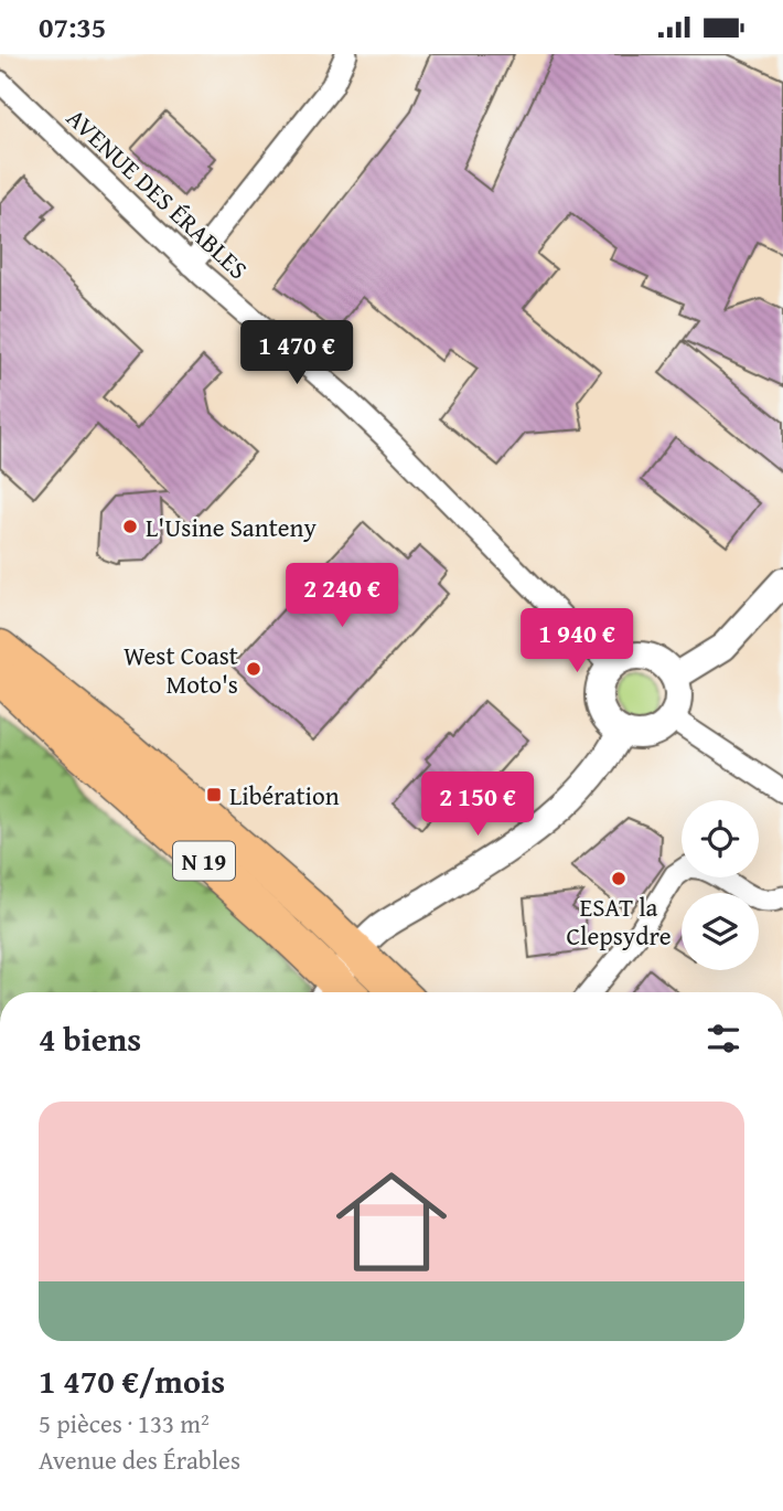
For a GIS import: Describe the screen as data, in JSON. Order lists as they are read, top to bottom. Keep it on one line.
{"streets":{"main road":["N 19"],"street":["AVENUE DES ÉRABLES"]},"places":{"other":["L'Usine Santeny","West Coast Moto's","ESAT la Clepsydre"],"transit":["Libération"]},"page":{"status":"07:35","price":["1 470 €","2 240 €","1 940 €","2 150 €"],"heading":"4 biens","list":[{"name":"1 470 €/mois","note":"5 pièces · 133 m² · Avenue des Érables"}]}}
